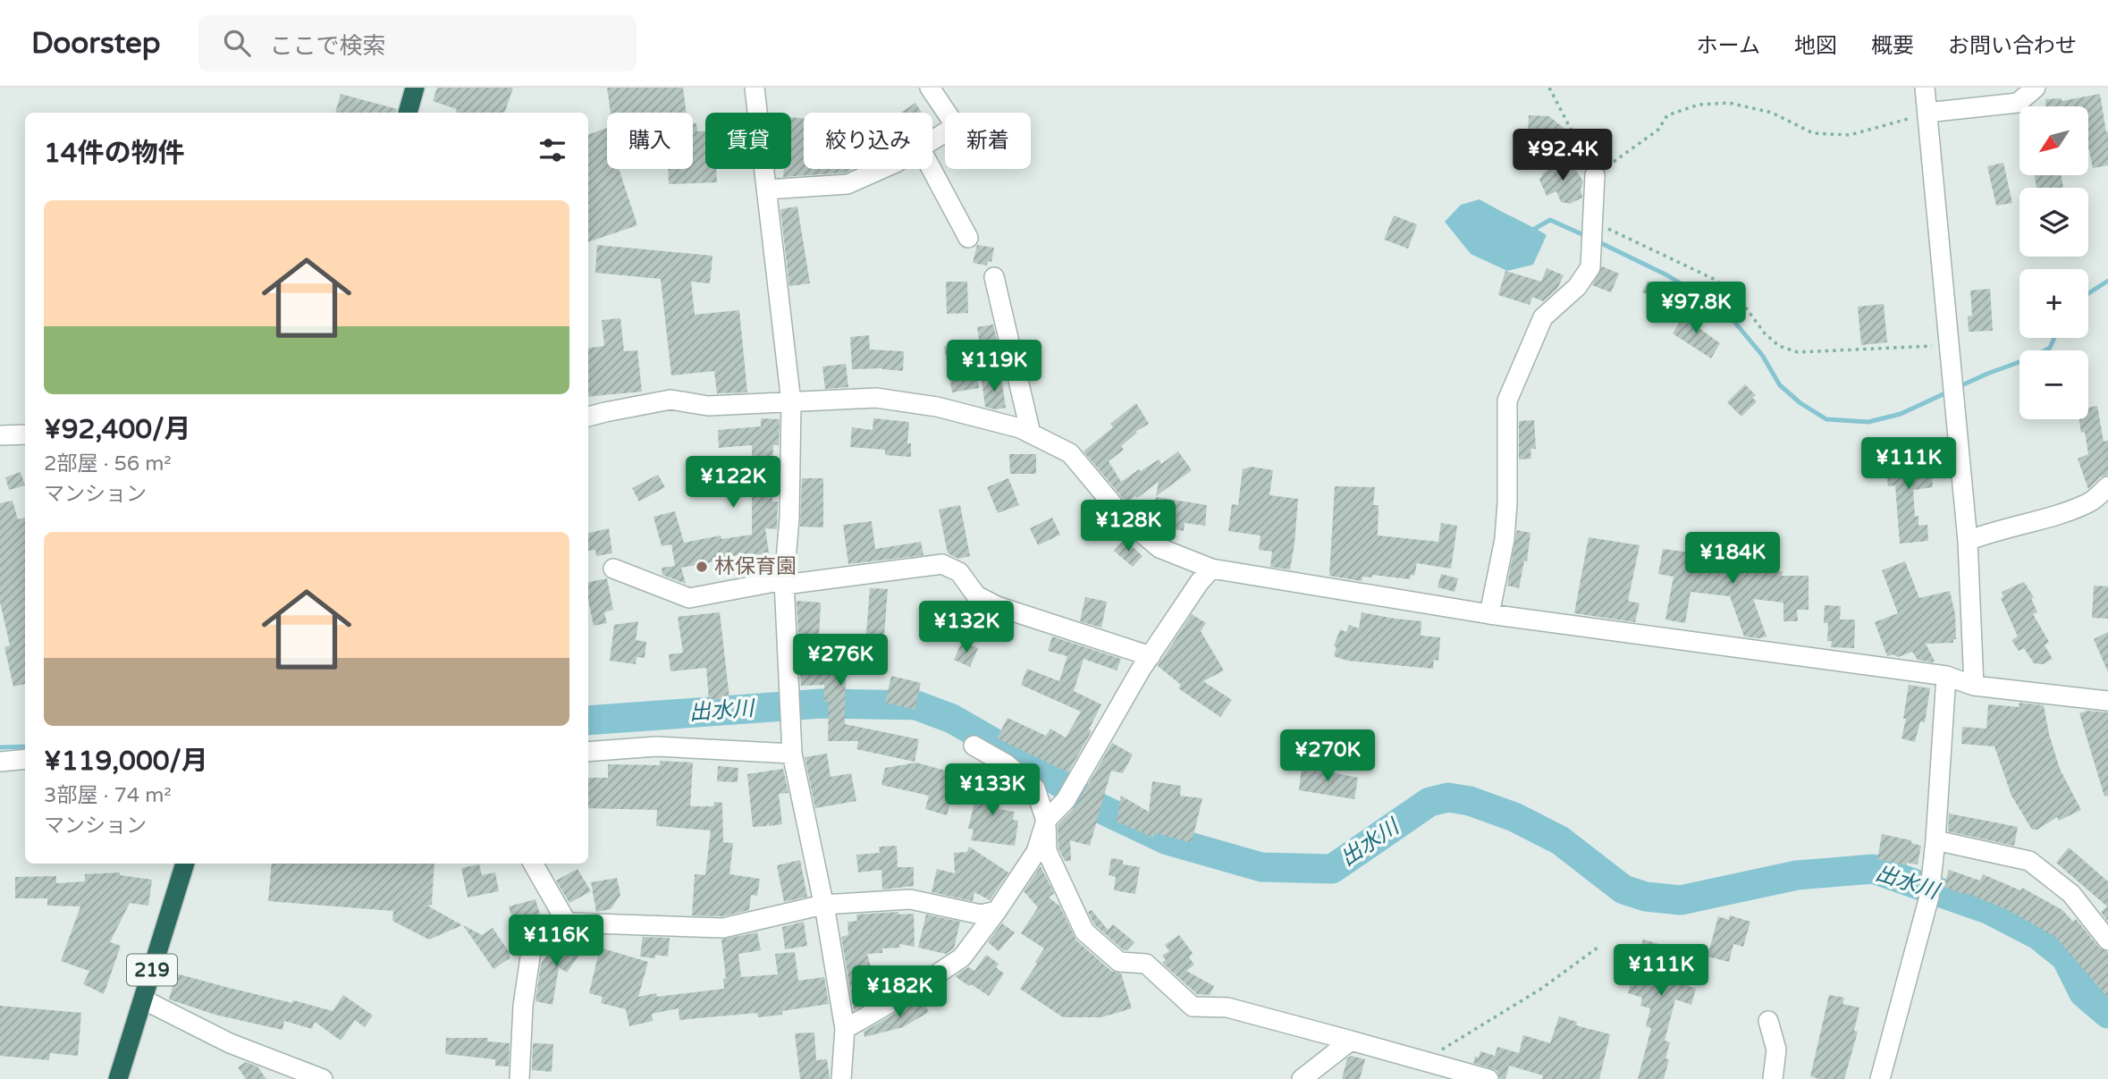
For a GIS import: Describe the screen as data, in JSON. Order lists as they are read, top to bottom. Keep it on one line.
{"streets":{"highway":["219"]},"water":["出水川"],"places":["林保育園"],"north":"bottom left","page":{"header":"Doorstep","search":"ここで検索","nav":["ホーム","地図","概要","お問い合わせ"],"map_buttons":["+","−"],"chip":["購入","賃貸","絞り込み","新着"],"heading":"14件の物件","price":["¥92.4K","¥97.8K","¥119K","¥111K","¥122K","¥128K","¥184K","¥132K","¥276K","¥270K","¥133K","¥116K","¥111K","¥182K"],"list":[{"name":"¥92,400/月","note":"2部屋 · 56 m² · マンション"},{"name":"¥119,000/月","note":"3部屋 · 74 m² · マンション"}]}}
